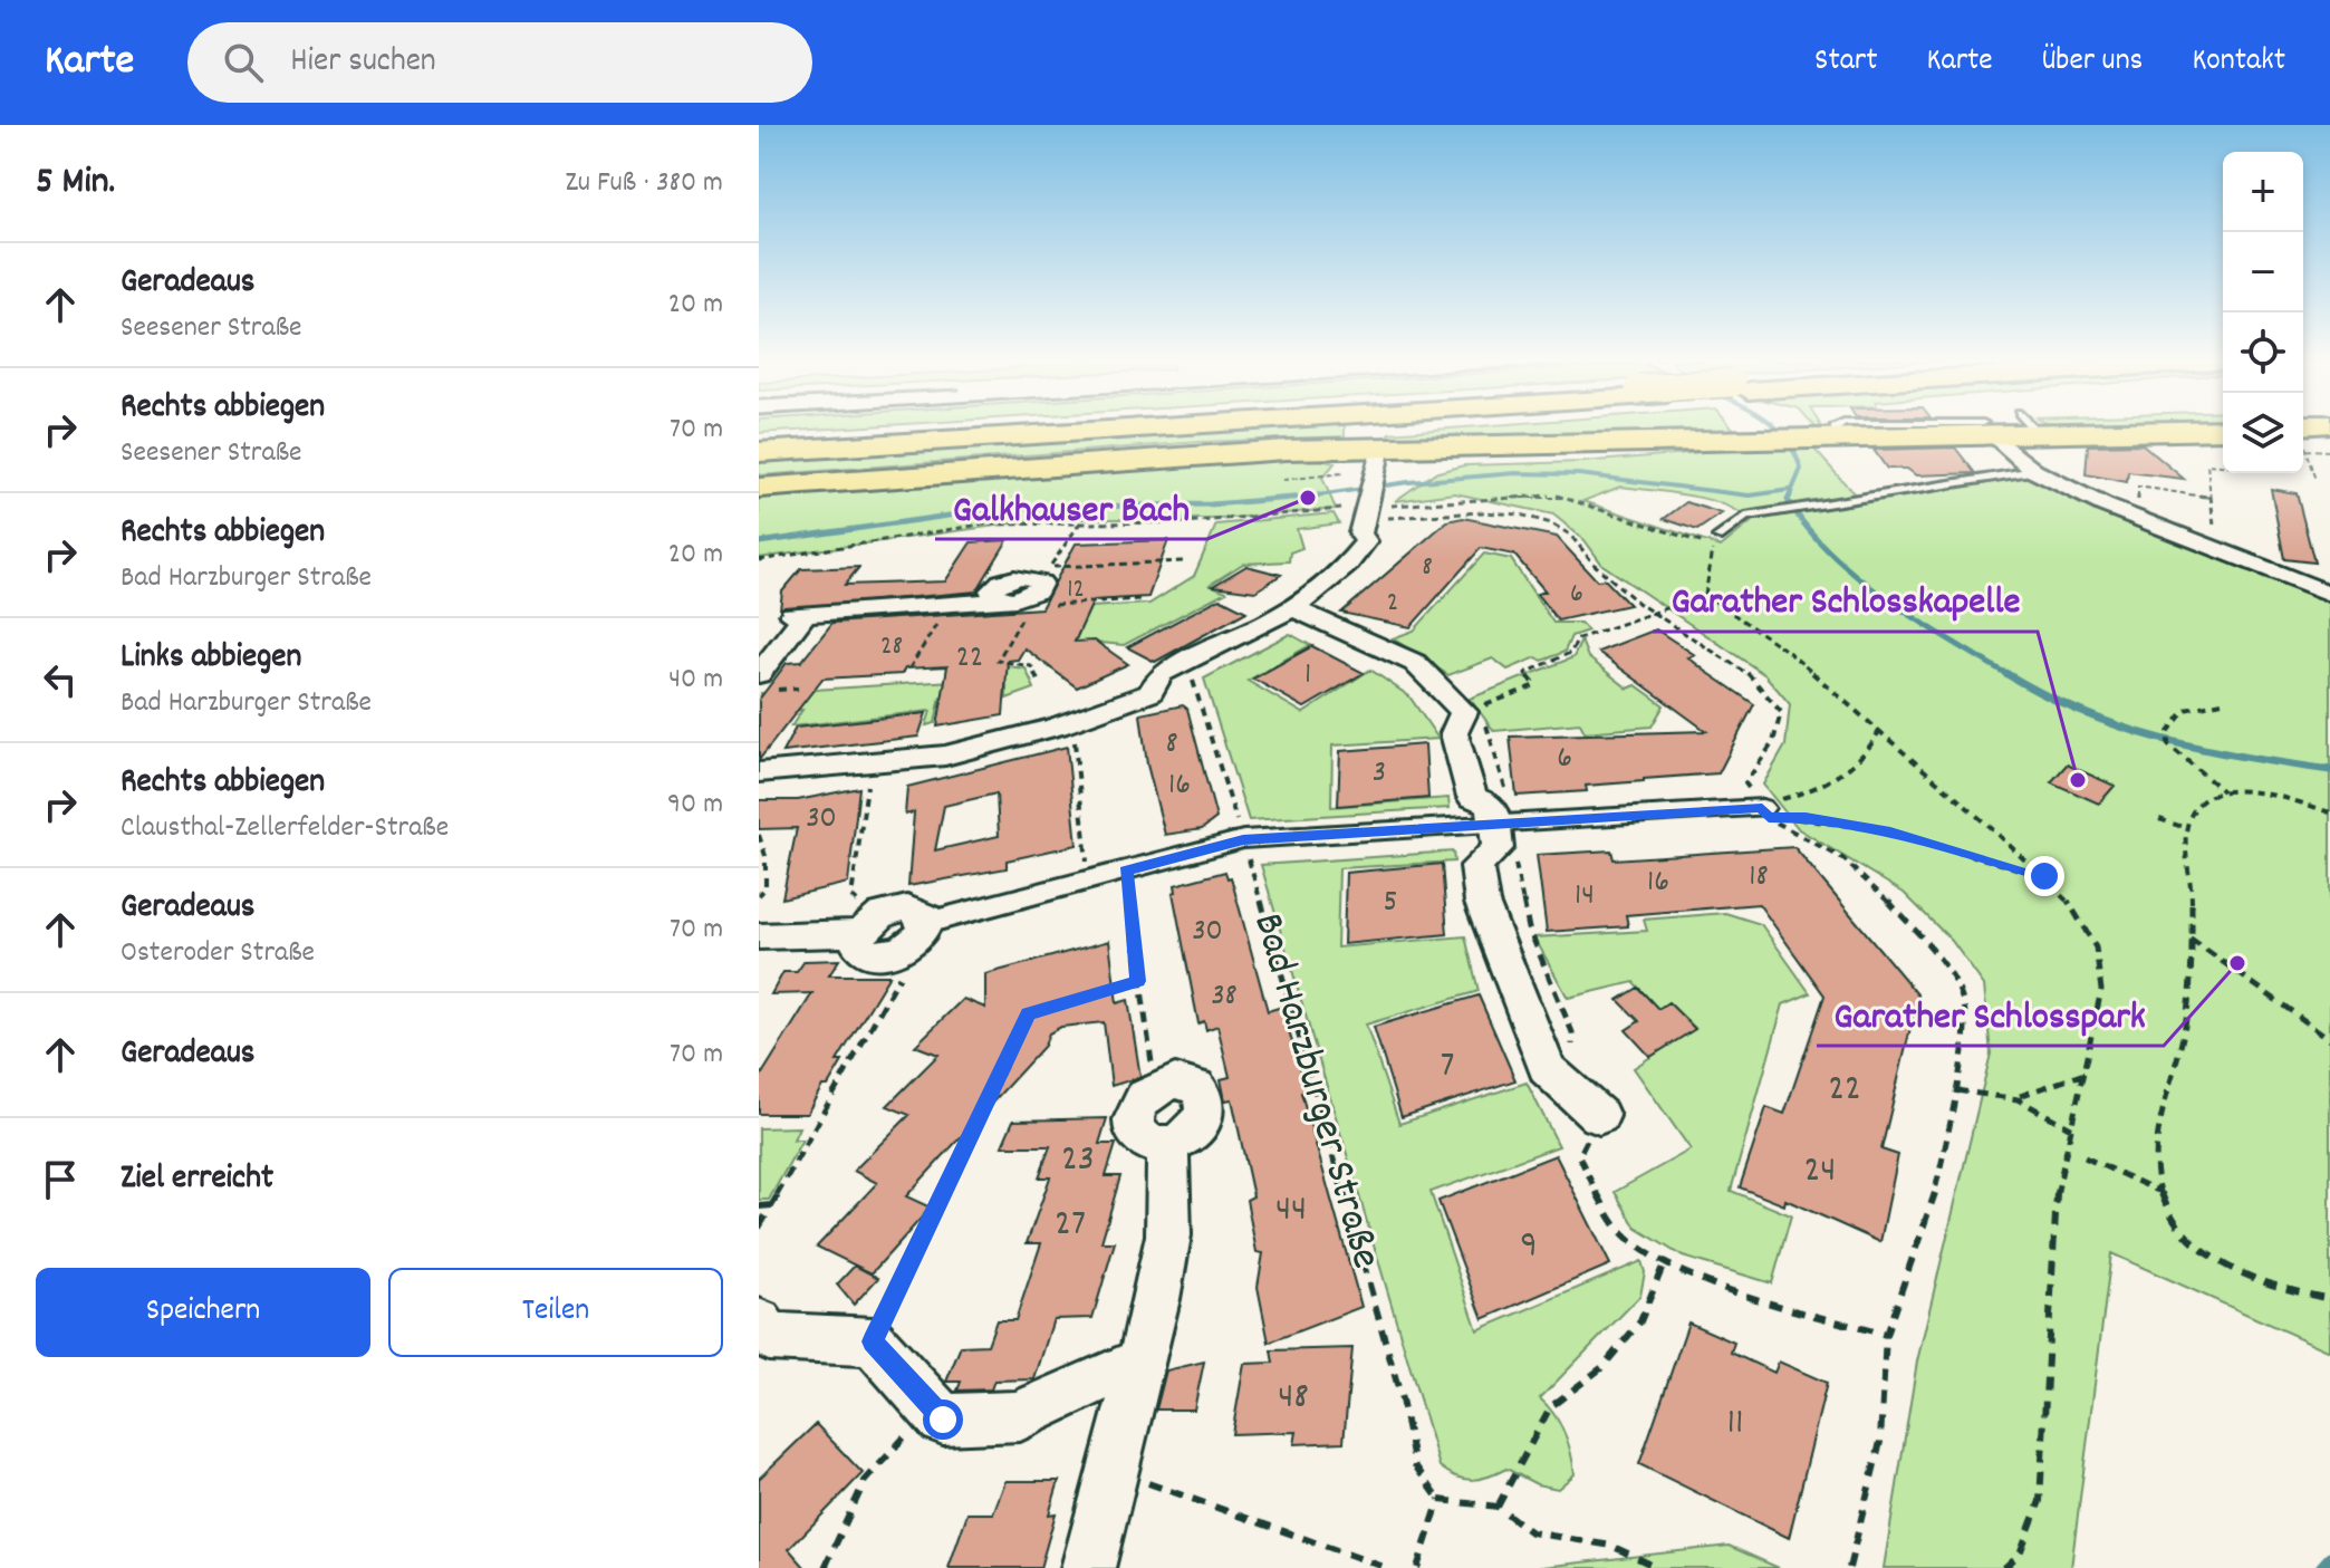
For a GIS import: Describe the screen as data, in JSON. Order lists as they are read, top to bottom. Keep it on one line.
{"streets":{"path":["Bad Harzburger Straße"]},"places":["Galkhauser Bach","Garather Schlosskapelle","Garather Schlosspark"],"house_numbers":["8","12","6","2","28","22","1","8","6","3","16","30","18","16","14","5","30","38","7","22","23","24","44","27","9","48","11"],"page":{"header":"Karte","search":"Hier suchen","nav":["Start","Karte","Über uns","Kontakt"],"heading":["5 Min.","Zu Fuß · 380 m"],"map_buttons":["+","−"],"list":[["Geradeaus","Seesener Straße","20 m"],["Rechts abbiegen","Seesener Straße","70 m"],["Rechts abbiegen","Bad Harzburger Straße","20 m"],["Links abbiegen","Bad Harzburger Straße","40 m"],["Rechts abbiegen","Clausthal-Zellerfelder-Straße","90 m"],["Geradeaus","Osteroder Straße","70 m"],["Geradeaus","70 m"],"Ziel erreicht"],"buttons":["Speichern","Teilen"]}}
